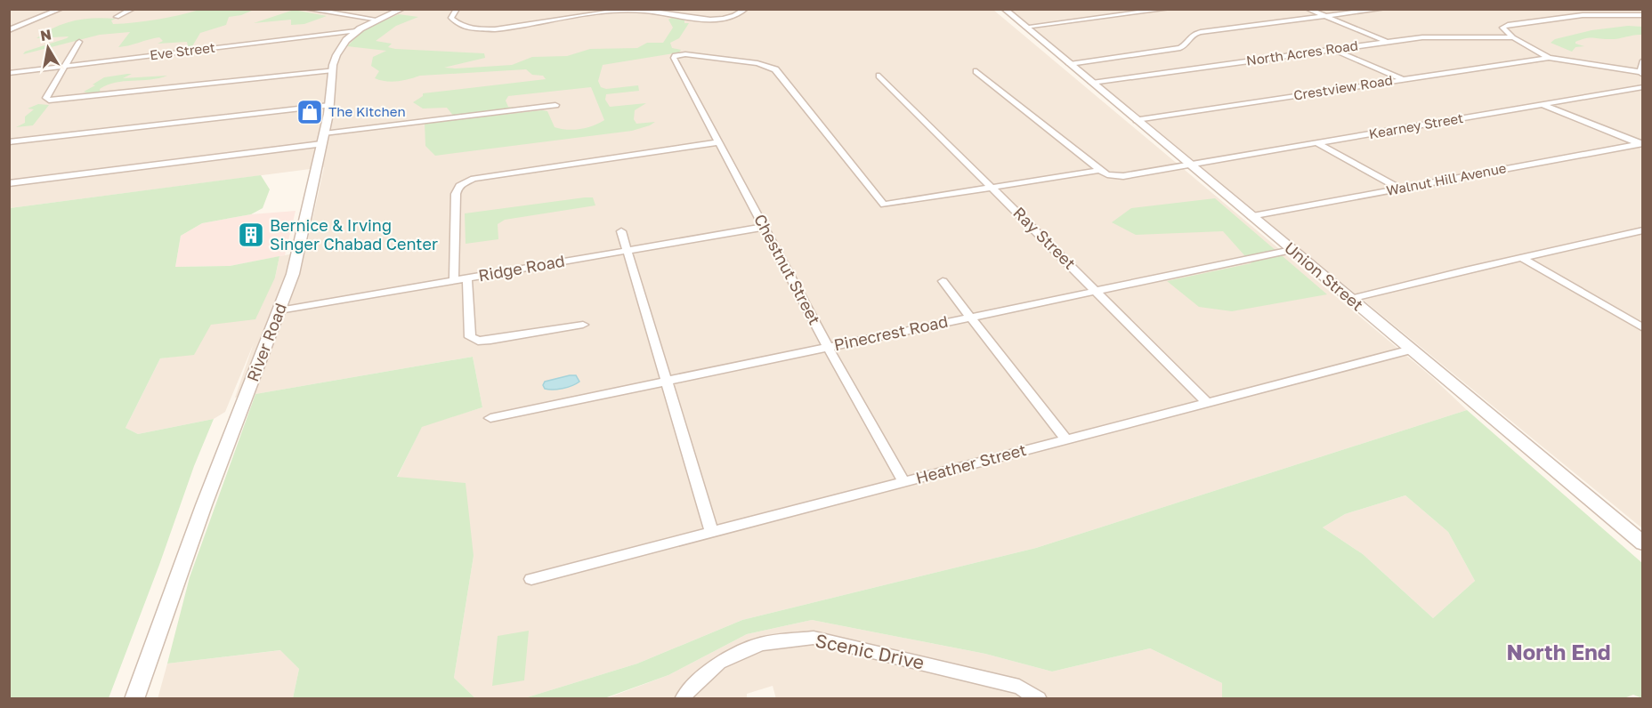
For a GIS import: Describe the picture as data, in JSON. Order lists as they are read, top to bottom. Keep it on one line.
{"streets":{"street":["Eve Street","North Acres Road","Crestview Road","Kearney Street","Walnut Hill Avenue","Ray Street","Ridge Road","Chestnut Street","Union Street","Pinecrest Road","River Road","Heather Street","Scenic Drive"]},"crossings":[["Eve Street","River Road"],["North Acres Road","Union Street"],["Crestview Road","Union Street"],["Kearney Street","Union Street"],["Walnut Hill Avenue","Union Street"],["Ray Street","Chestnut Street"],["Ray Street","Pinecrest Road"],["Ray Street","Heather Street"],["Ridge Road","Chestnut Street"],["Ridge Road","River Road"],["Chestnut Street","Pinecrest Road"],["Chestnut Street","Heather Street"],["Union Street","Pinecrest Road"],["Union Street","Heather Street"]],"districts":["North End"],"places":{"shop":["The Kitchen"],"building":["Bernice & Irving Singer Chabad Center"]},"north":"top"}
